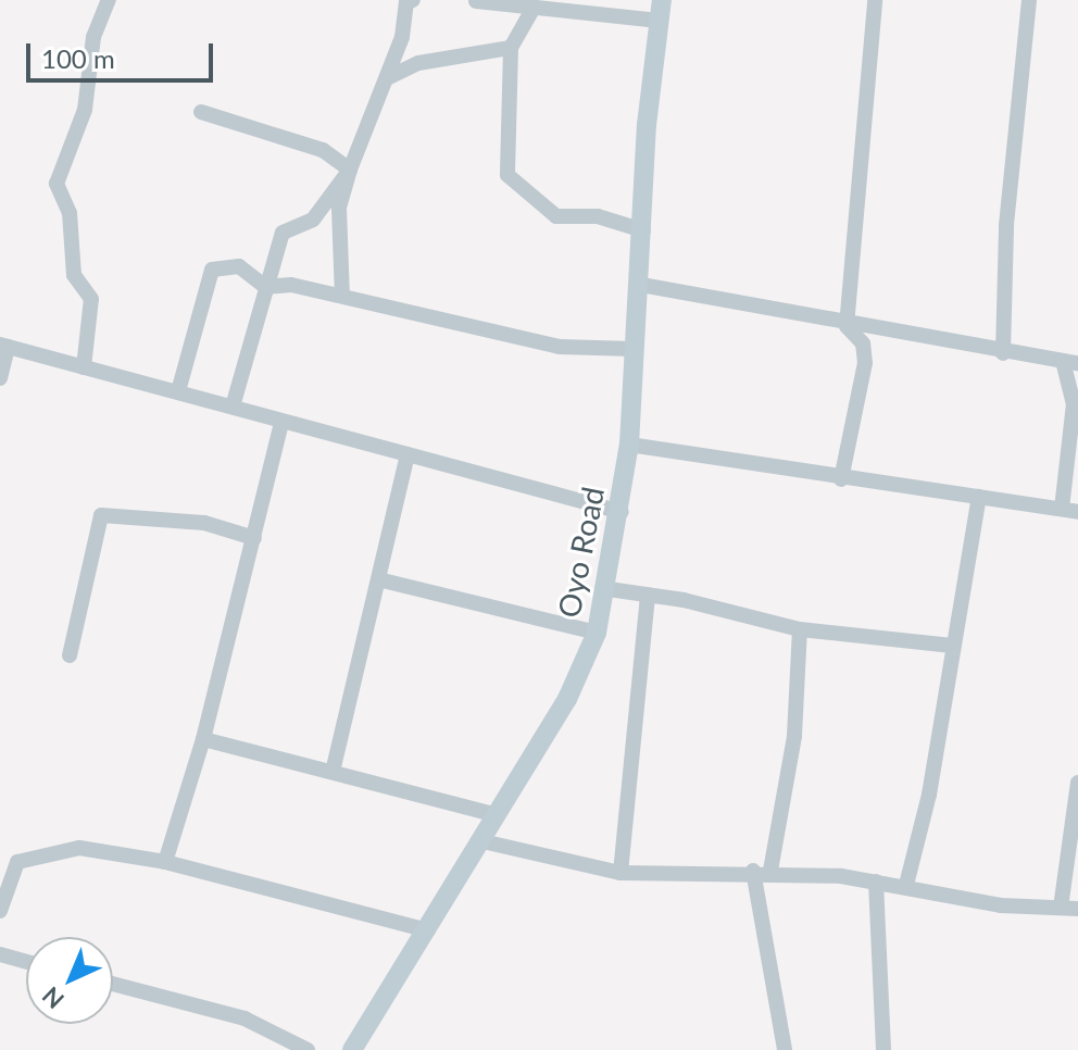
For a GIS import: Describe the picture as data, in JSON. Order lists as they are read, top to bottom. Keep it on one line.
{"streets":{"street":["Oyo Road"]},"scale_bar":"100 m","north":"bottom left"}
